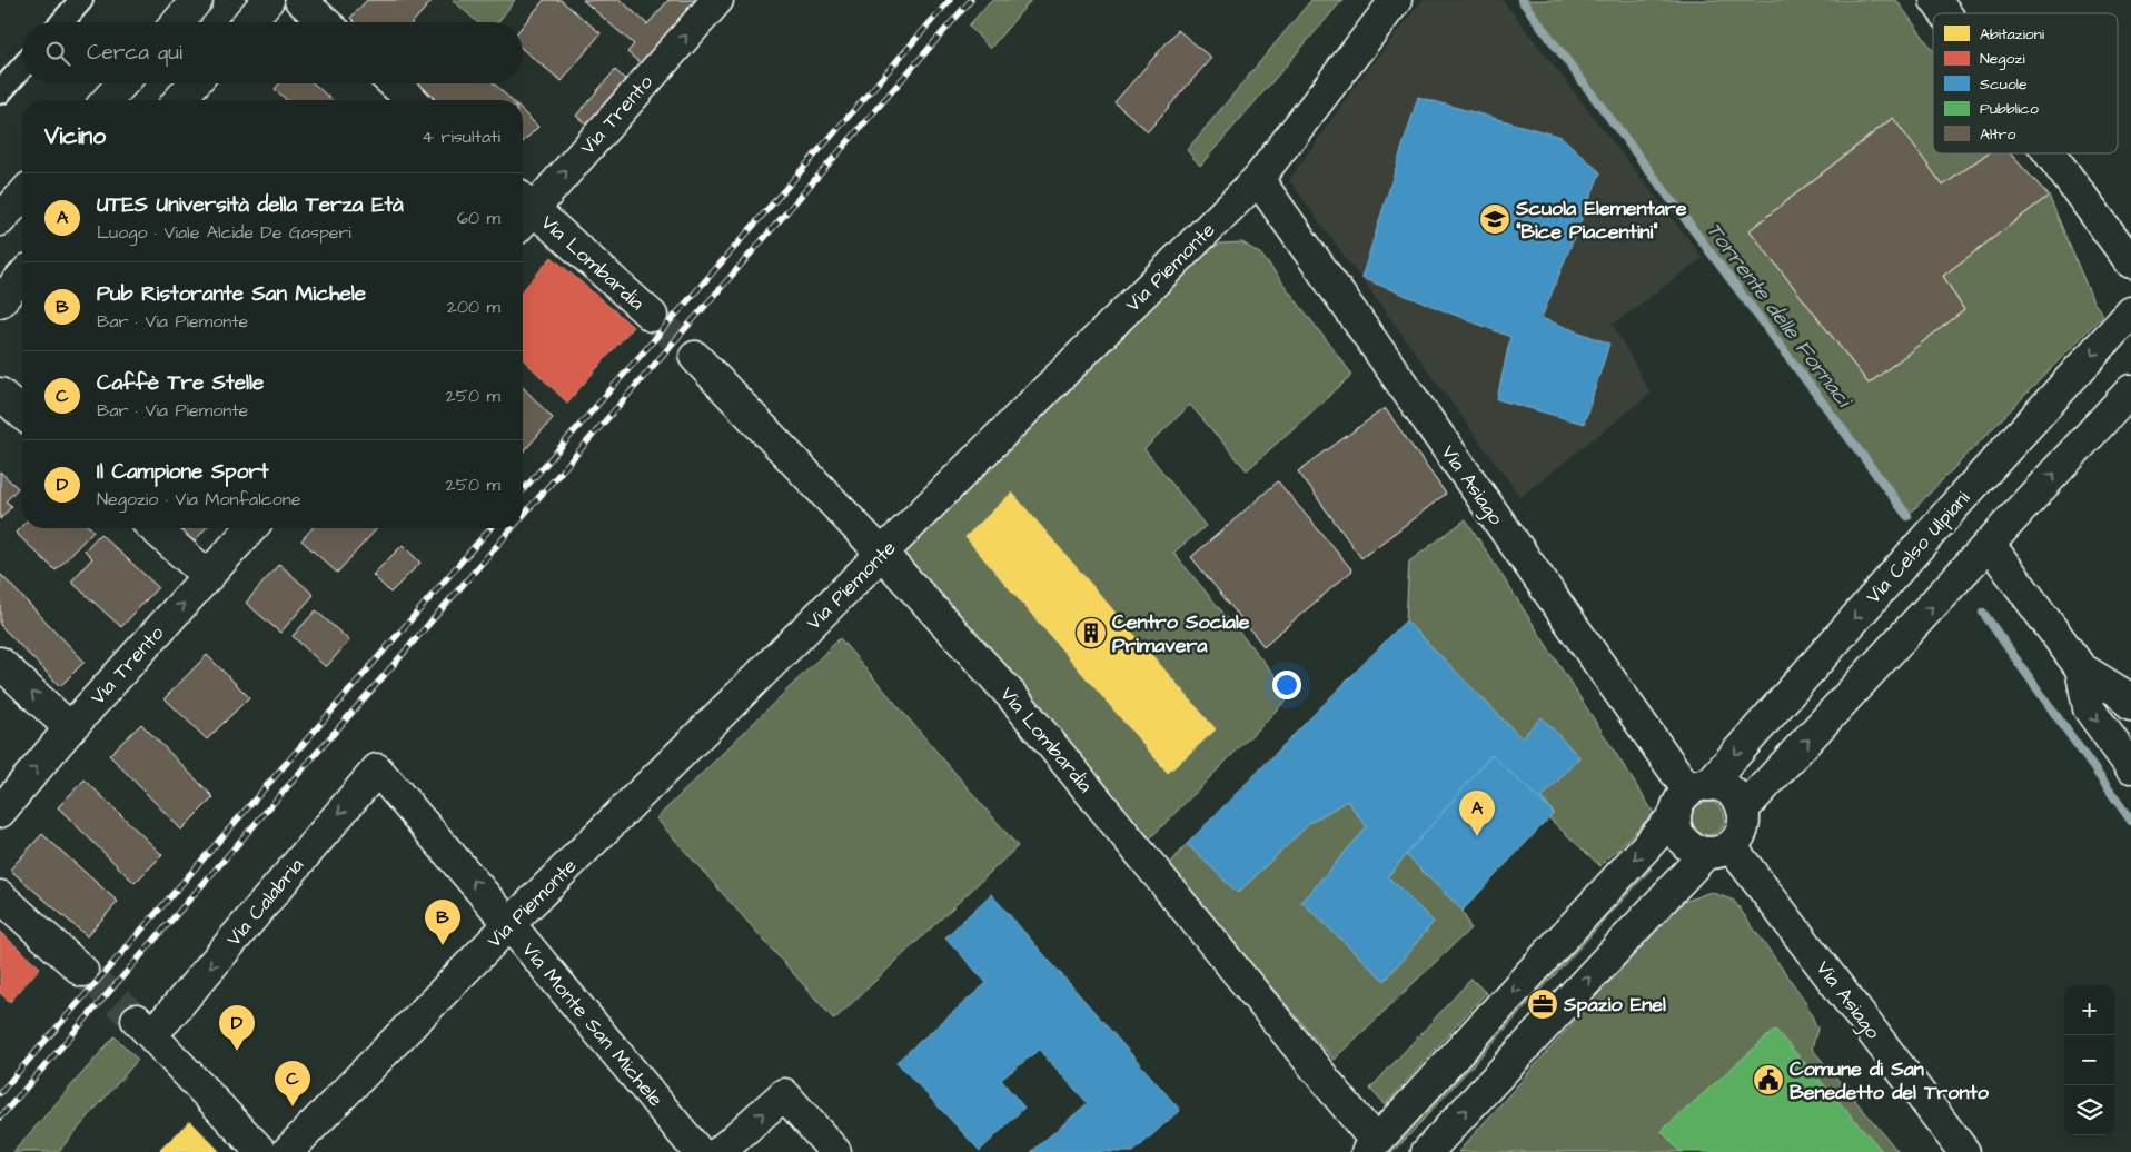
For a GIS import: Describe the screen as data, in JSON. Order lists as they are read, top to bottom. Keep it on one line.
{"streets":{"street":["Via Trento","Via Lombardia","Via Piemonte","Via Asiago","Via Celso Ulpiani","Via Calabria","Via Monte San Michele"]},"crossings":[["Via Lombardia","Via Piemonte"],["Via Piemonte","Via Asiago"],["Via Piemonte","Via Monte San Michele"],["Via Asiago","Via Celso Ulpiani"],["Via Calabria","Via Monte San Michele"]],"one_way":["Via Trento","Via Monte San Michele"],"water":["Torrente delle Fornaci"],"places":{"school or university":["Scuola Elementare \"Bice Piacentini\""],"building":["Centro Sociale Primavera"],"office":["Spazio Enel"],"public building":["Comune di San Benedetto del Tronto"]},"legend":["Abitazioni","Negozi","Scuole","Pubblico","Altro"],"page":{"search":"Cerca qui","heading":["Vicino","4 risultati"],"list":[{"mark":"A","name":"UTES Università della Terza Età","note":"Luogo · Viale Alcide De Gasperi","value":"60 m"},{"mark":"B","name":"Pub Ristorante San Michele","note":"Bar · Via Piemonte","value":"200 m"},{"mark":"C","name":"Caffè Tre Stelle","note":"Bar · Via Piemonte","value":"250 m"},{"mark":"D","name":"Il Campione Sport","note":"Negozio · Via Monfalcone","value":"250 m"}],"pins":["A","B","D","C"],"map_buttons":["+","−"]}}
